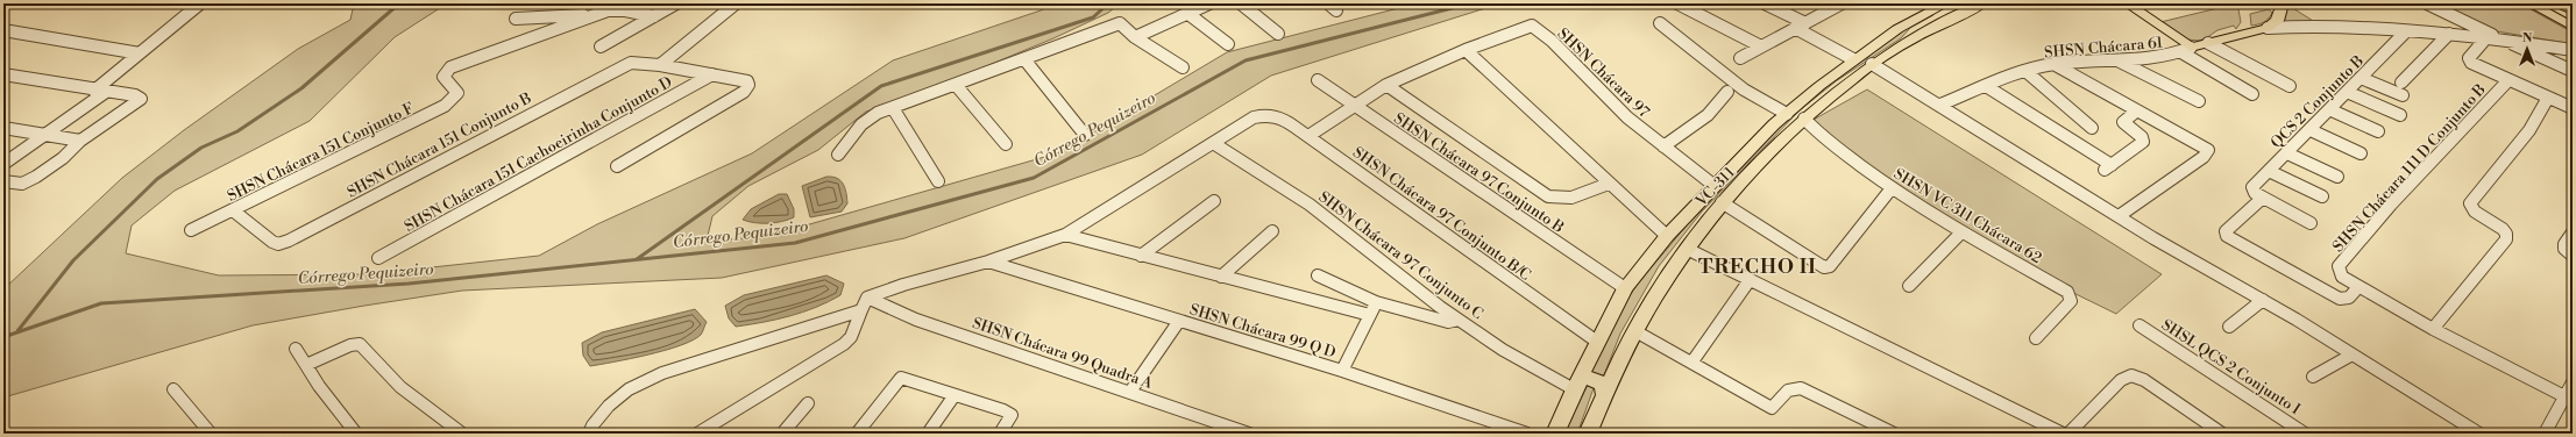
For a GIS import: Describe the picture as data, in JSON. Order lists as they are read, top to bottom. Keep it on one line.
{"streets":{"main road":["VC-311"],"street":["SHSN Chácara 61","SHSN Chácara 97","QCS 2 Conjunto B","SHSN Chácara 151 Conjunto B","SHSN Chácara 151 Conjunto F","SHSN Chácara 151 Cachoeirinha Conjunto D","SHSN Chácara 111 D Conjunto B","SHSN Chácara 97 Conjunto B","SHSN Chácara 97 Conjunto B/C","SHSN VC 311 Chácara 62","SHSN Chácara 97 Conjunto C","SHSN Chácara 99 Q D","SHSN Chácara 99 Quadra A","SHSL QCS 2 Conjunto I"]},"crossings":[["SHSN Chácara 97","SHSN Chácara 97 Conjunto B"],["SHSN Chácara 97","VC-311"],["SHSN Chácara 97","SHSN Chácara 97 Conjunto B/C"],["SHSN Chácara 151 Conjunto B","SHSN Chácara 151 Conjunto F"],["SHSN Chácara 97 Conjunto B","VC-311"],["VC-311","SHSN Chácara 97 Conjunto B/C"],["VC-311","SHSN Chácara 97 Conjunto C"],["SHSN Chácara 97 Conjunto B/C","SHSN Chácara 99 Q D"],["SHSN Chácara 97 Conjunto C","SHSN Chácara 99 Q D"],["SHSN Chácara 99 Q D","SHSN Chácara 99 Quadra A"]],"districts":["TRECHO II"],"water":["Córrego Pequizeiro"],"north":"top"}
